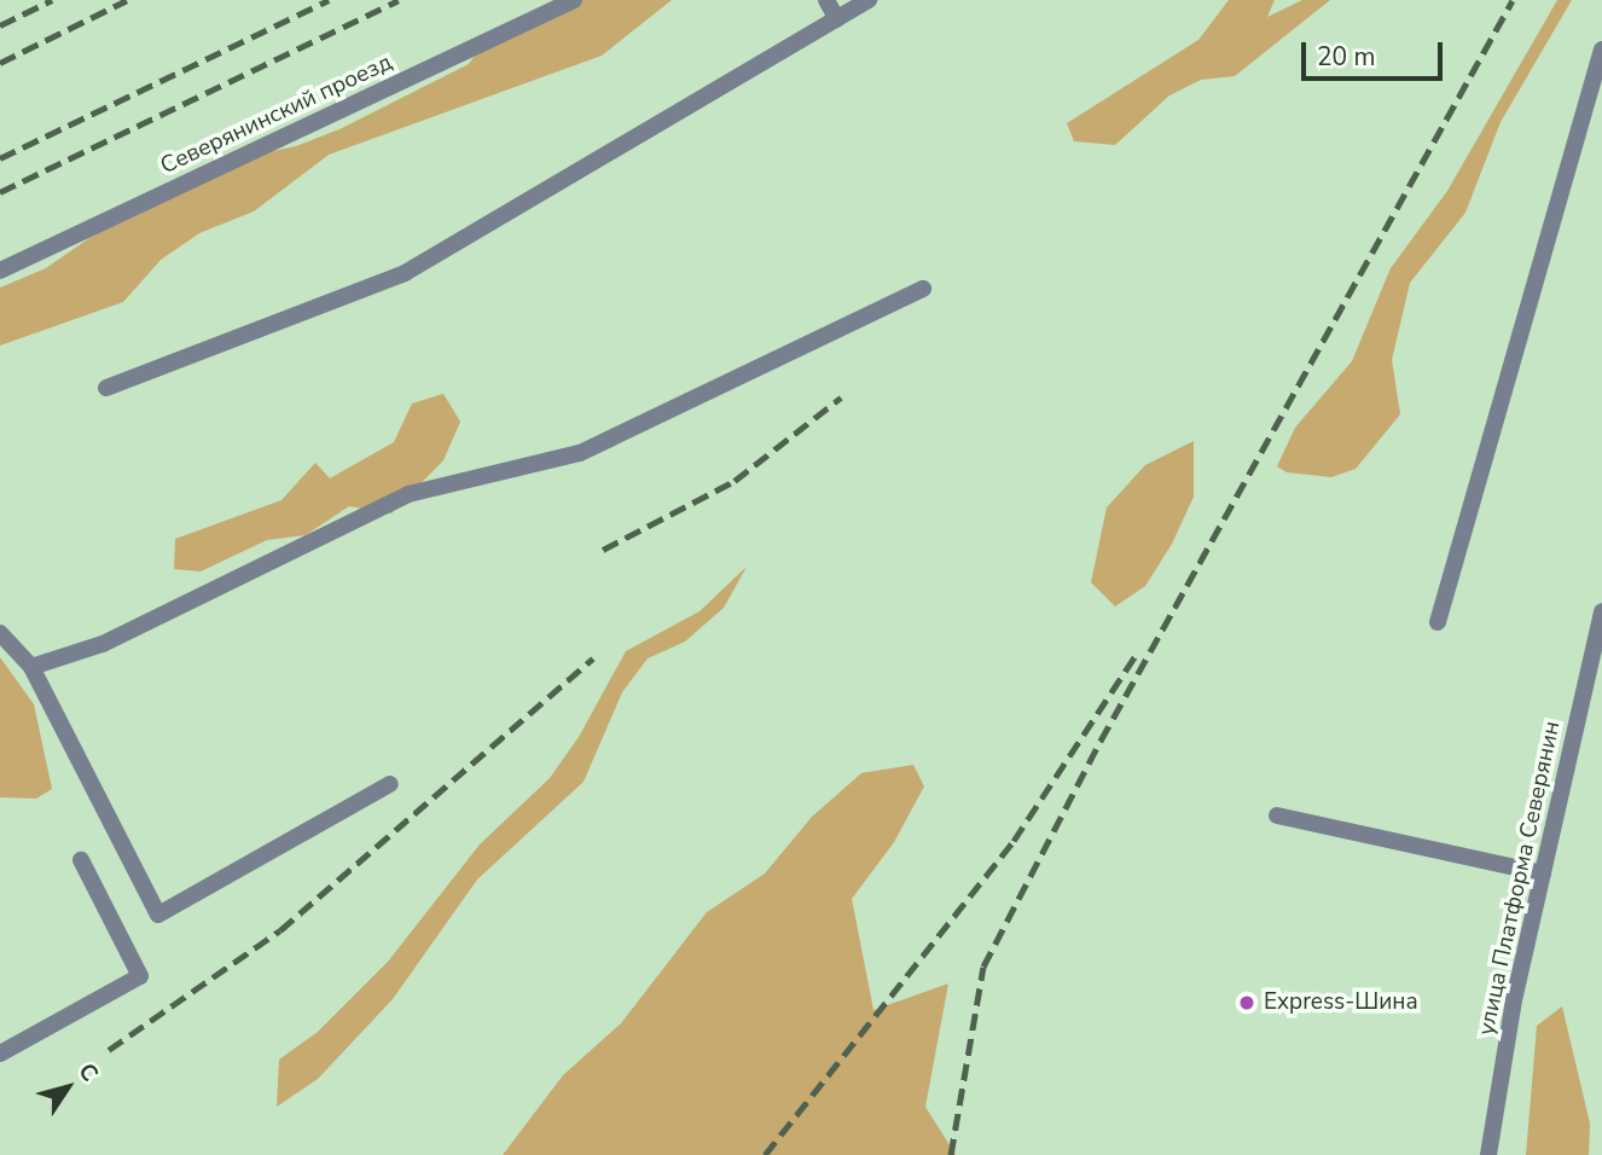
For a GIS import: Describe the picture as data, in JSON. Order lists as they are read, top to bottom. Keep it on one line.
{"streets":{"street":["Северянинский проезд","улица Платформа Северянин"]},"places":["Express-Шина"],"scale_bar":"20 m","north":"top right"}
